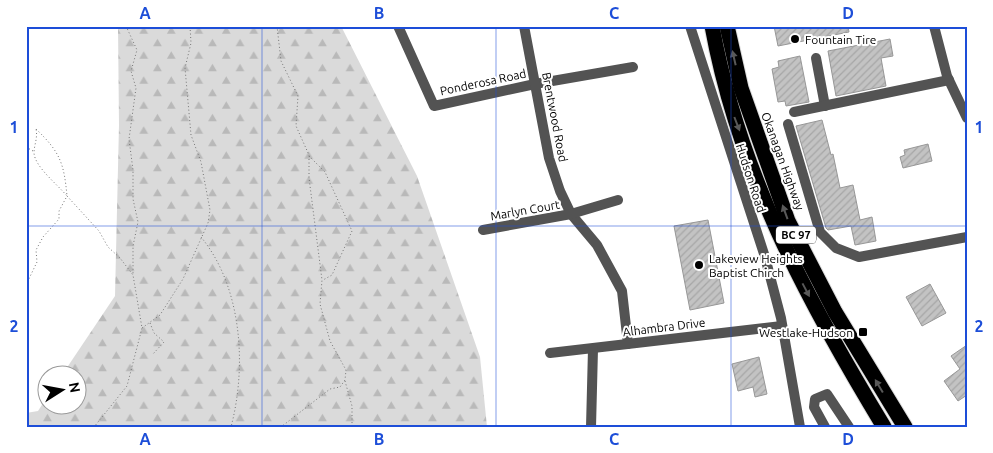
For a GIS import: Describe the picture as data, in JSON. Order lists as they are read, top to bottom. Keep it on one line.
{"streets":{"highway":["Okanagan Highway","BC 97"],"street":["Ponderosa Road","Brentwood Road","Hudson Road","Marlyn Court","Alhambra Drive"]},"crossings":[["Ponderosa Road","Brentwood Road"],["Brentwood Road","Marlyn Court"],["Brentwood Road","Alhambra Drive"],["Hudson Road","Alhambra Drive"]],"places":{"other":["Fountain Tire","Lakeview Heights Baptist Chirch"],"transit":["Westlake-Hudson"]},"north":"right","grid":{"columns":["A","B","C","D"],"rows":["1","2"]}}
